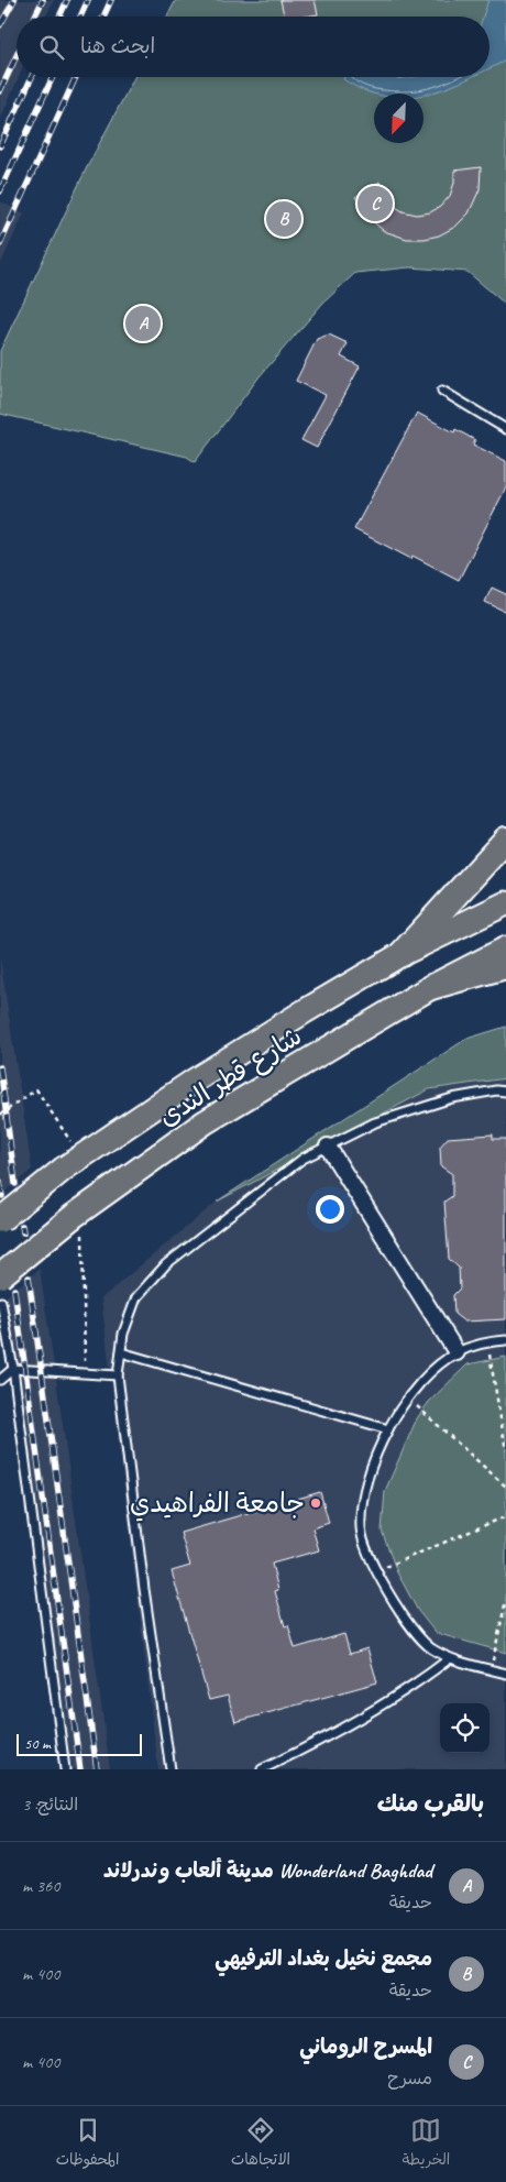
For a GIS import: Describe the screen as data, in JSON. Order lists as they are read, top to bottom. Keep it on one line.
{"streets":{"main road":["شارع قطر الندى"]},"places":["جامعة الفراهيدي"],"scale_bar":"50 m","north":"bottom left","page":{"search":"ابحث هنا","pins":["C","B","A"],"scale":"50 m","heading":["بالقرب منك","النتائج: 3"],"list":[{"mark":"A","name":"Wonderland Baghdad مدينة ألعاب وندرلاند","note":"حديقة","value":"360 m"},{"mark":"B","name":"مجمع نخيل بغداد الترفيهي","note":"حديقة","value":"400 m"},{"mark":"C","name":"المسرح الروماني","note":"مسرح","value":"400 m"}],"nav":["الخريطة","الاتجاهات","المحفوظات"]}}
